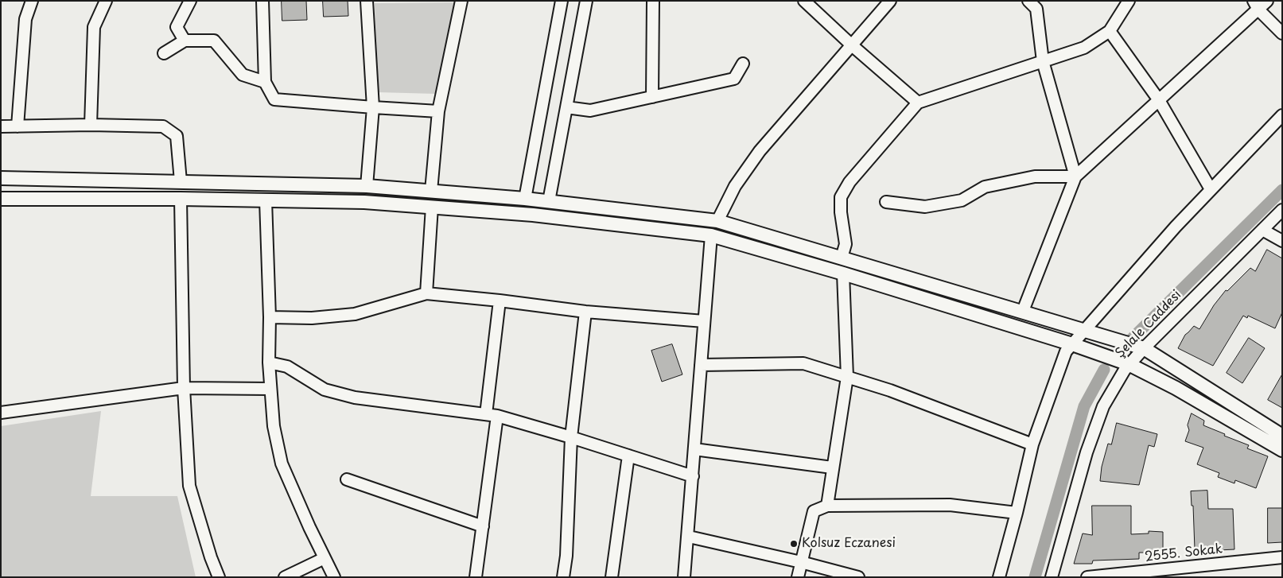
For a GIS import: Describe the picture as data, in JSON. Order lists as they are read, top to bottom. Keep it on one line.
{"streets":{"street":["Şelale Caddesi","2555. Sokak"]},"places":["Kolsuz Eczanesi"]}
